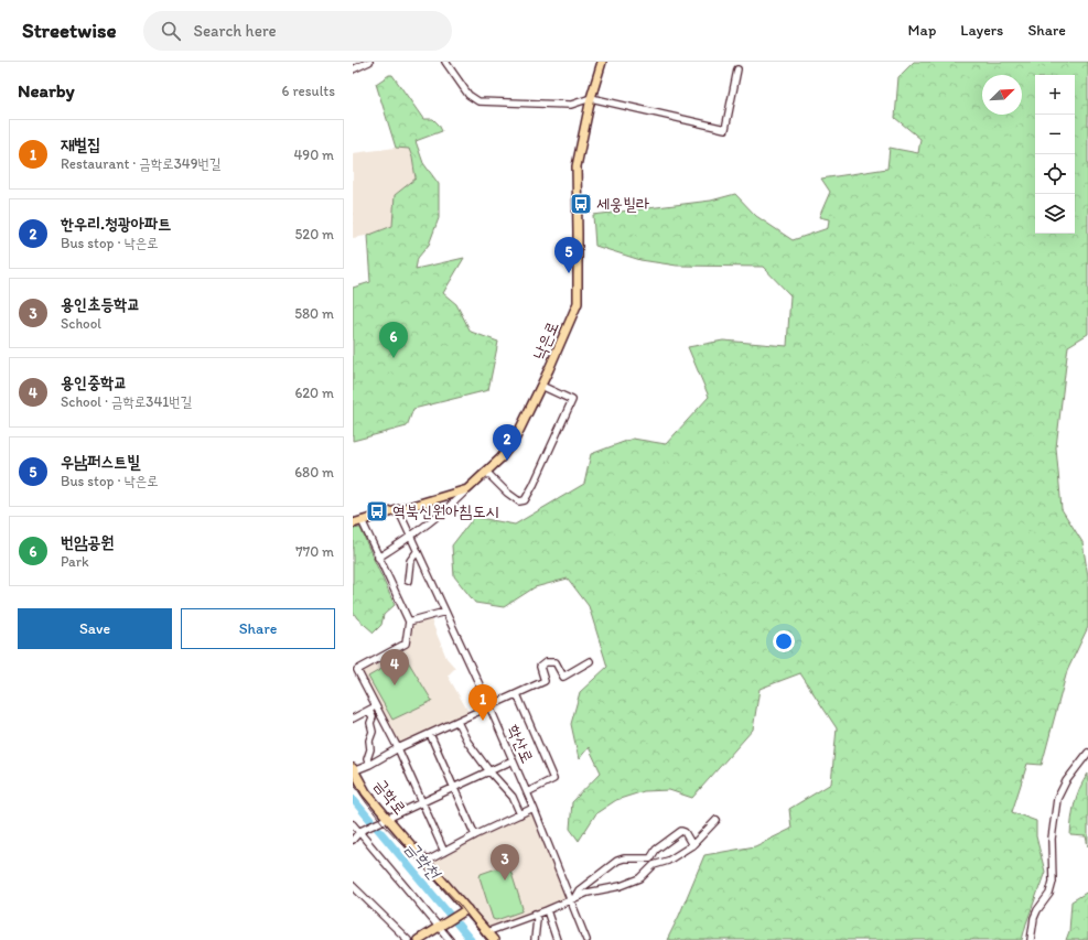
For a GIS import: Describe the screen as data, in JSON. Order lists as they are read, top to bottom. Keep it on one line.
{"streets":{"main road":["낙은로","금학로"],"street":["학산로"]},"crossings":[["낙은로","학산로"]],"water":["금학천"],"places":{"bus stop":["세웅빌라","역북신원아침도시"]},"north":"top right","page":{"header":"Streetwise","search":"Search here","nav":["Map","Layers","Share"],"heading":["Nearby","6 results"],"map_buttons":["+","−"],"list":[{"mark":"1","name":"재벌집","note":"Restaurant · 금학로349번길","value":"490 m"},{"mark":"2","name":"한우리.청광아파트","note":"Bus stop · 낙은로","value":"520 m"},{"mark":"3","name":"용인초등학교","note":"School","value":"580 m"},{"mark":"4","name":"용인중학교","note":"School · 금학로341번길","value":"620 m"},{"mark":"5","name":"우남퍼스트빌","note":"Bus stop · 낙은로","value":"680 m"},{"mark":"6","name":"번암공원","note":"Park","value":"770 m"}],"pins":["5","6","2","4","1","3"],"buttons":["Save","Share"]}}
